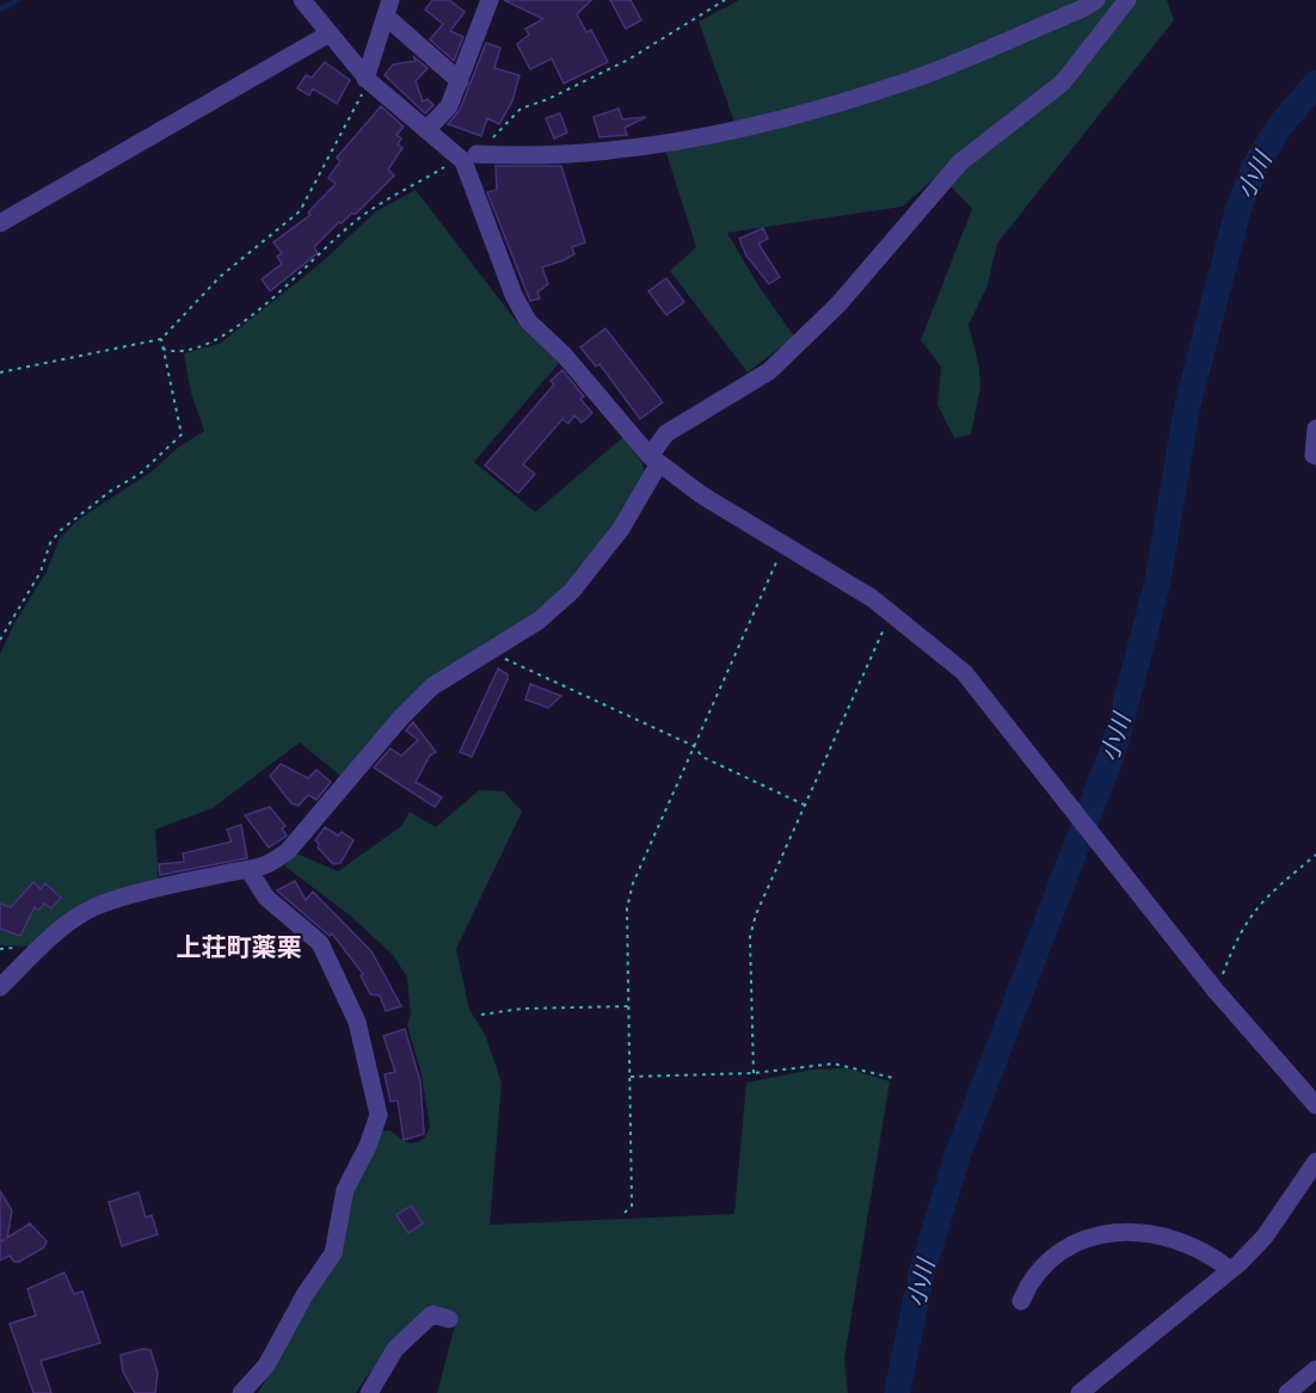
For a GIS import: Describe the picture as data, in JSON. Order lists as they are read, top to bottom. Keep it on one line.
{"districts":["上荘町薬栗"],"water":["小川"]}
